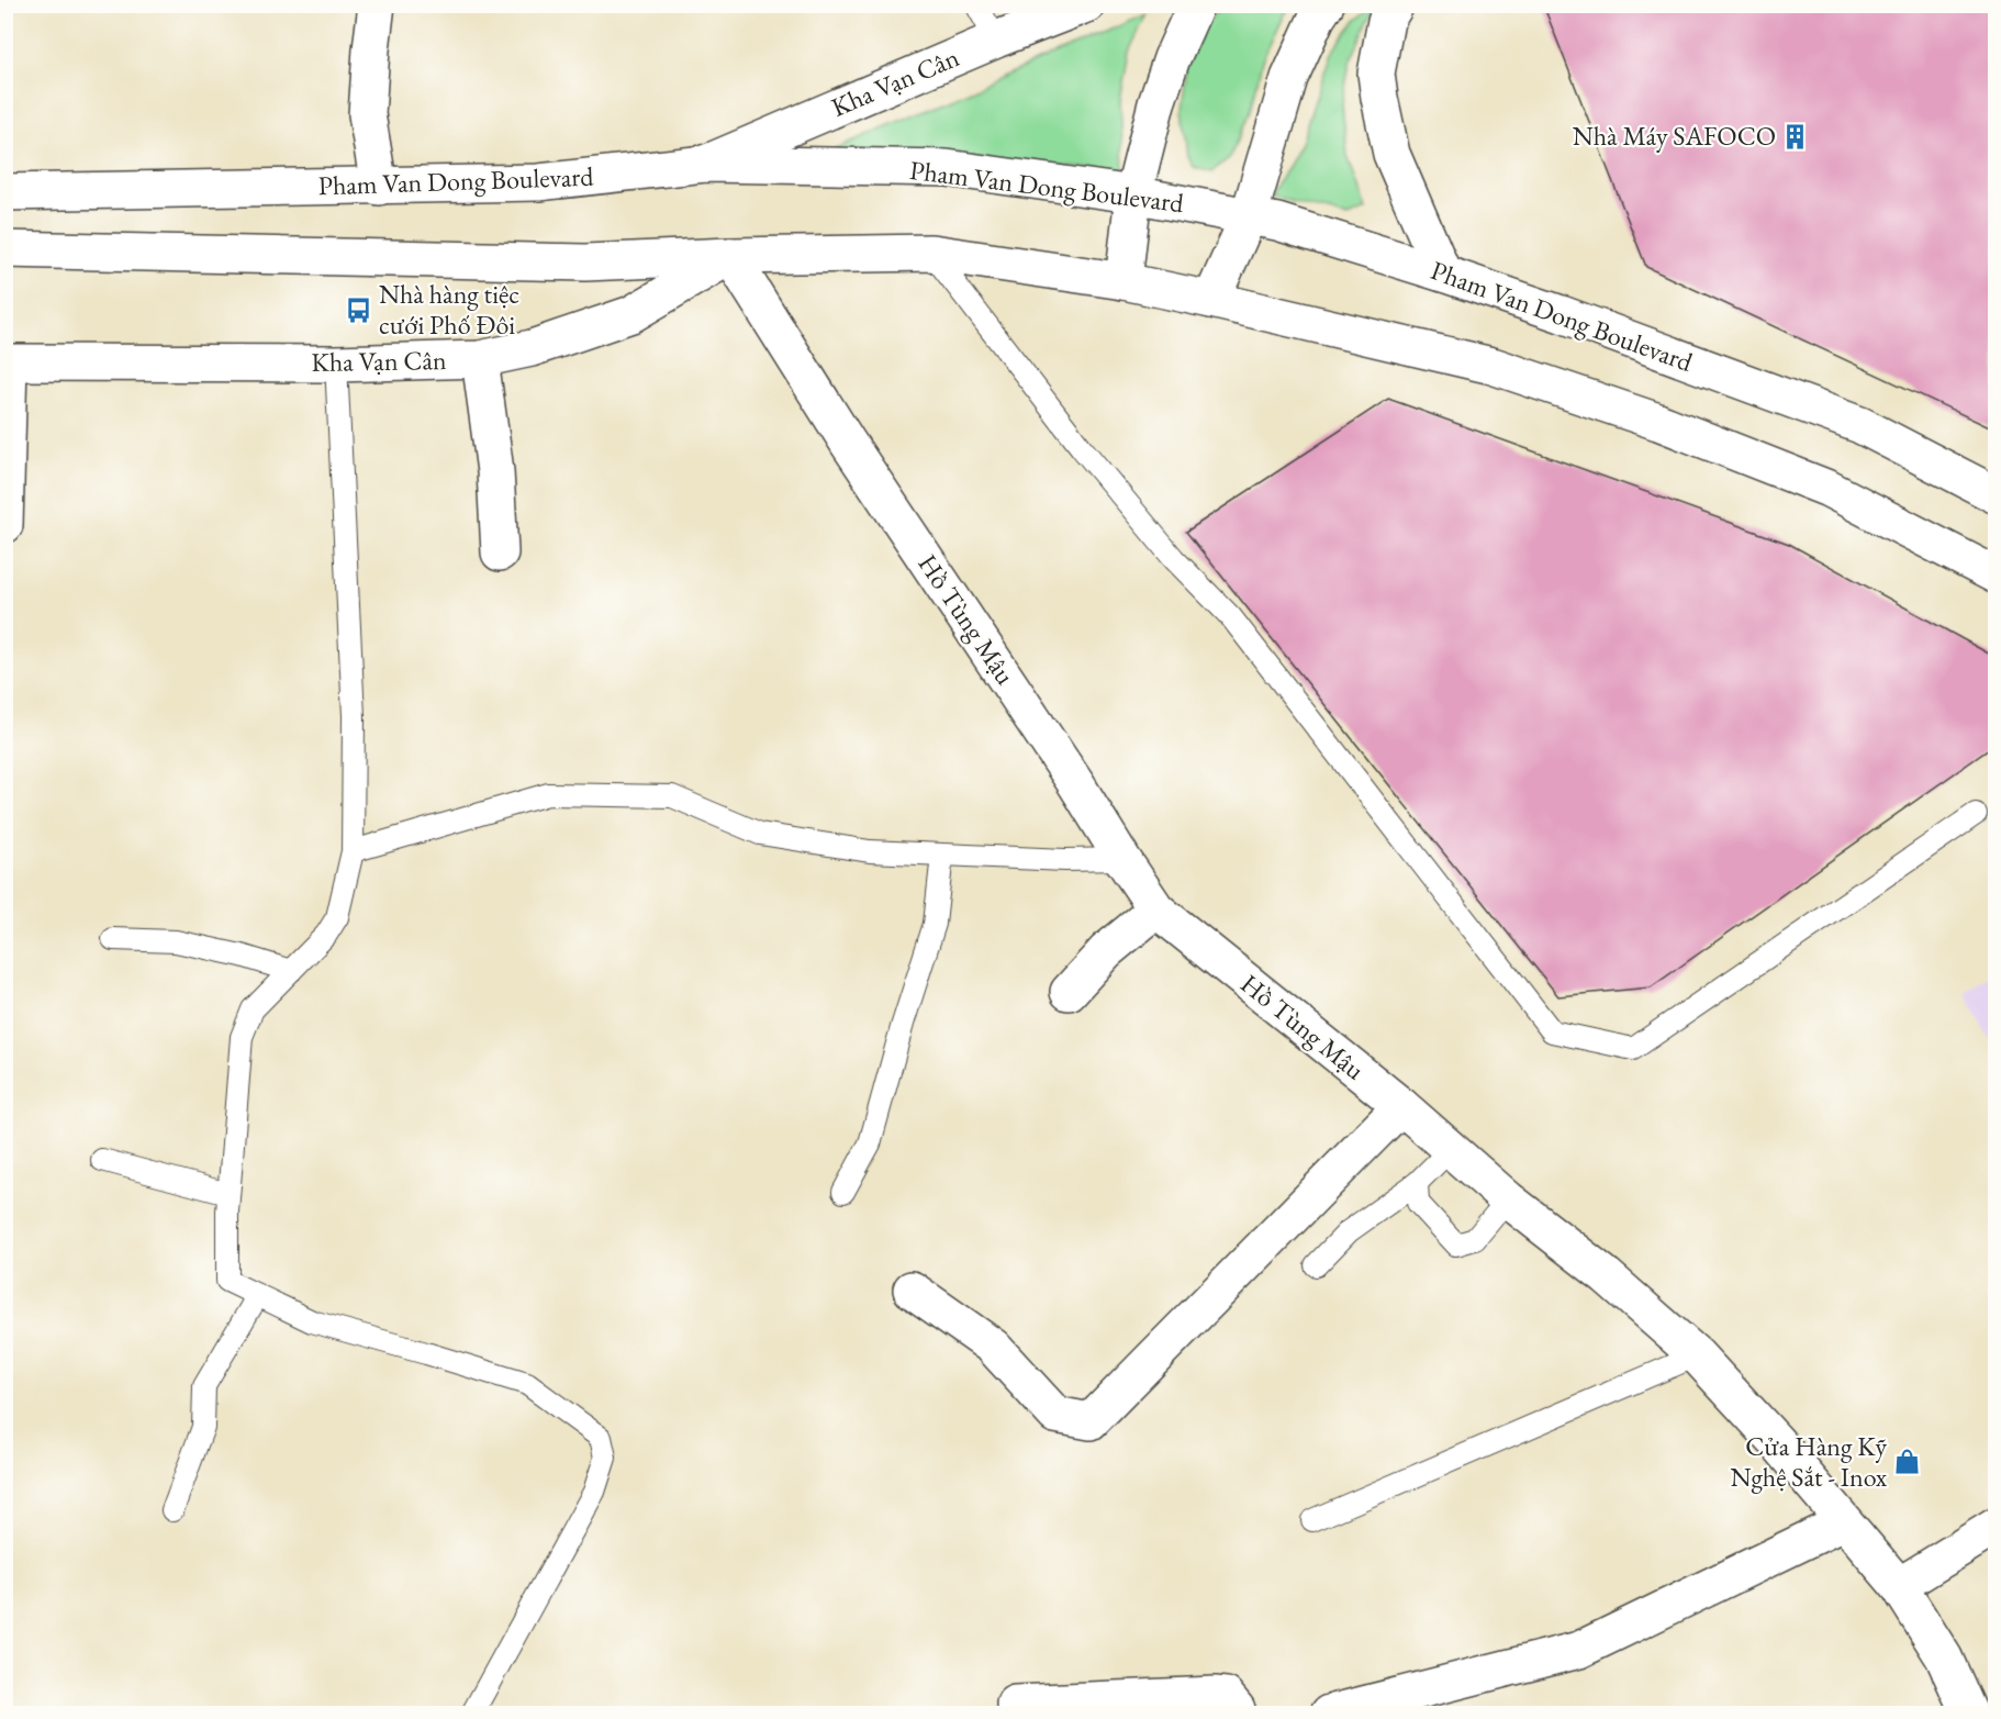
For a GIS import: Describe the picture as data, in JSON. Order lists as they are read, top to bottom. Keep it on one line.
{"streets":{"main road":["Kha Vạn Cân","Pham Van Dong Boulevard","Hồ Tùng Mậu"]},"crossings":[["Kha Vạn Cân","Pham Van Dong Boulevard"],["Kha Vạn Cân","Hồ Tùng Mậu"]],"places":{"building":["Nhà Máy SAFOCO"],"bus stop":["Nhà hàng tiệc cưới Phố Đôi"],"shop":["Cửa Hàng Kỹ Nghệ Sắt - Inox"]}}
